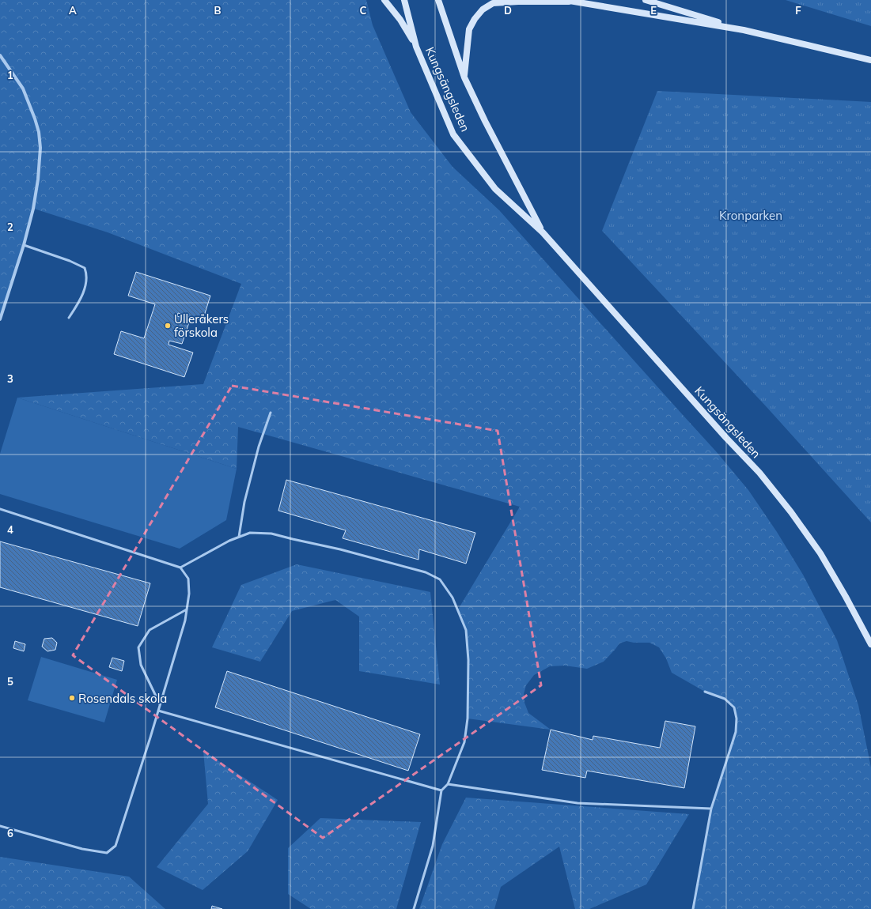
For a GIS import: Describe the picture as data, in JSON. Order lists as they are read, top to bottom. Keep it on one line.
{"streets":{"main road":["Kungsängsleden"]},"parks":["Kronparken"],"places":["Ulleråkers förskola","Rosendals skola"],"grid":{"columns":["A","B","C","D","E","F"],"rows":["1","2","3","4","5","6"]}}
